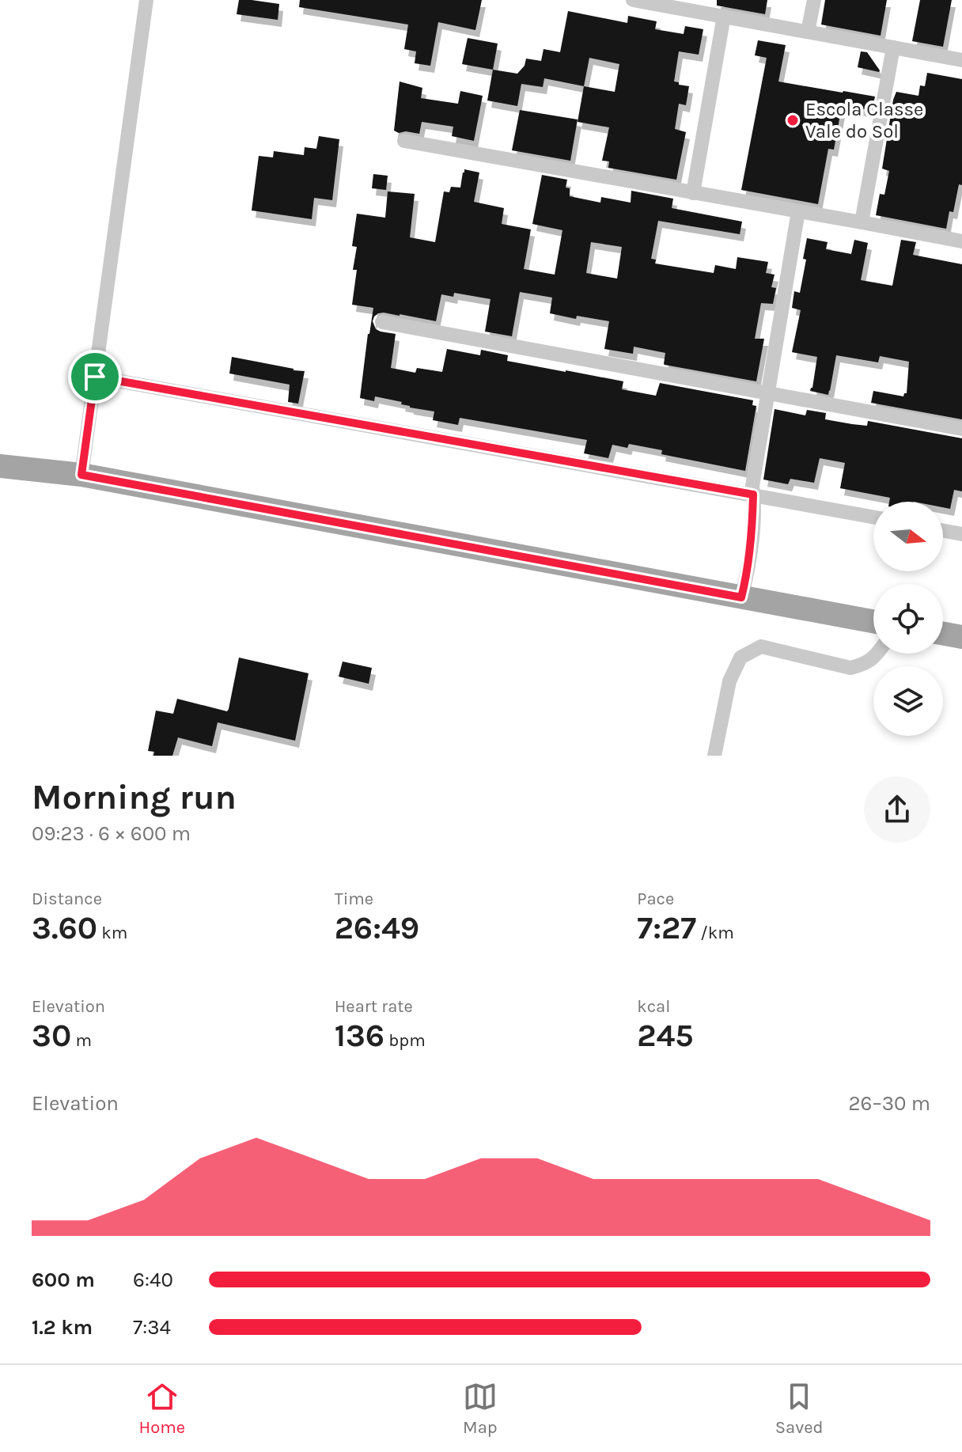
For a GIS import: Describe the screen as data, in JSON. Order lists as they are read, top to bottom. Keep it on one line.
{"places":["Escola Classe Vale do Sol"],"north":"right","page":{"heading":["Morning run","09:23 · 6 × 600 m"],"stats":[["Distance","3.60 km"],["Time","26:49"],["Pace","7:27 /km"],["Elevation","30 m"],["Heart rate","136 bpm"],["kcal","245"]],"chart":["Elevation","26–30 m"],"list":[{"name":"600 m","note":"6:40"},{"name":"1.2 km","note":"7:34"}],"tabs":["Home","Map","Saved"]}}
